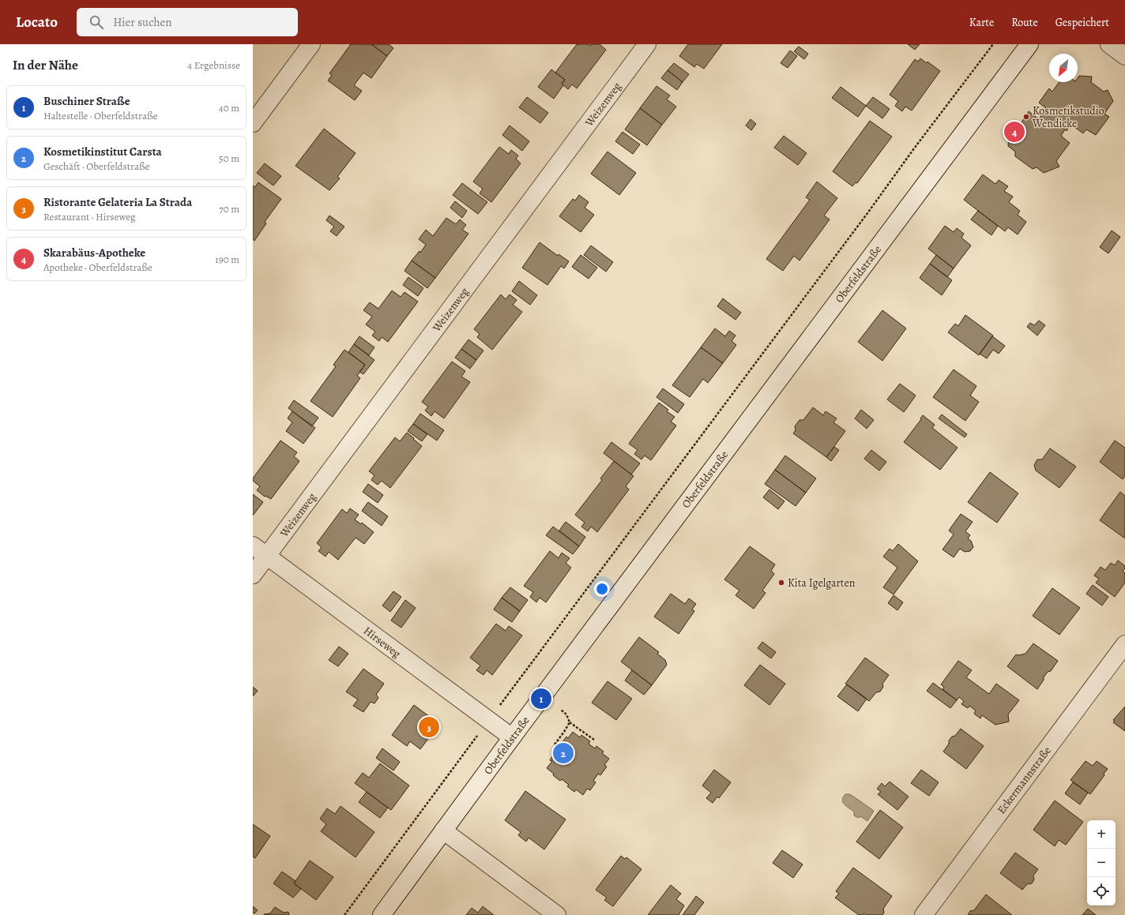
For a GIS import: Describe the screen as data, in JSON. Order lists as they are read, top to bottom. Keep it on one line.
{"streets":{"street":["Weizenweg","Oberfeldstraße","Hirseweg","Eckermannstraße"]},"crossings":[["Weizenweg","Hirseweg"],["Oberfeldstraße","Hirseweg"]],"places":["Kosmetikstudio Wendicke","Kita Igelgarten"],"north":"bottom left","page":{"header":"Locato","search":"Hier suchen","nav":["Karte","Route","Gespeichert"],"heading":["In der Nähe","4 Ergebnisse"],"list":[{"mark":"1","name":"Buschiner Straße","note":"Haltestelle · Oberfeldstraße","value":"40 m"},{"mark":"2","name":"Kosmetikinstitut Carsta","note":"Geschäft · Oberfeldstraße","value":"50 m"},{"mark":"3","name":"Ristorante Gelateria La Strada","note":"Restaurant · Hirseweg","value":"70 m"},{"mark":"4","name":"Skarabäus-Apotheke","note":"Apotheke · Oberfeldstraße","value":"190 m"}],"pins":["4","1","3","2"],"map_buttons":["+","−"]}}
